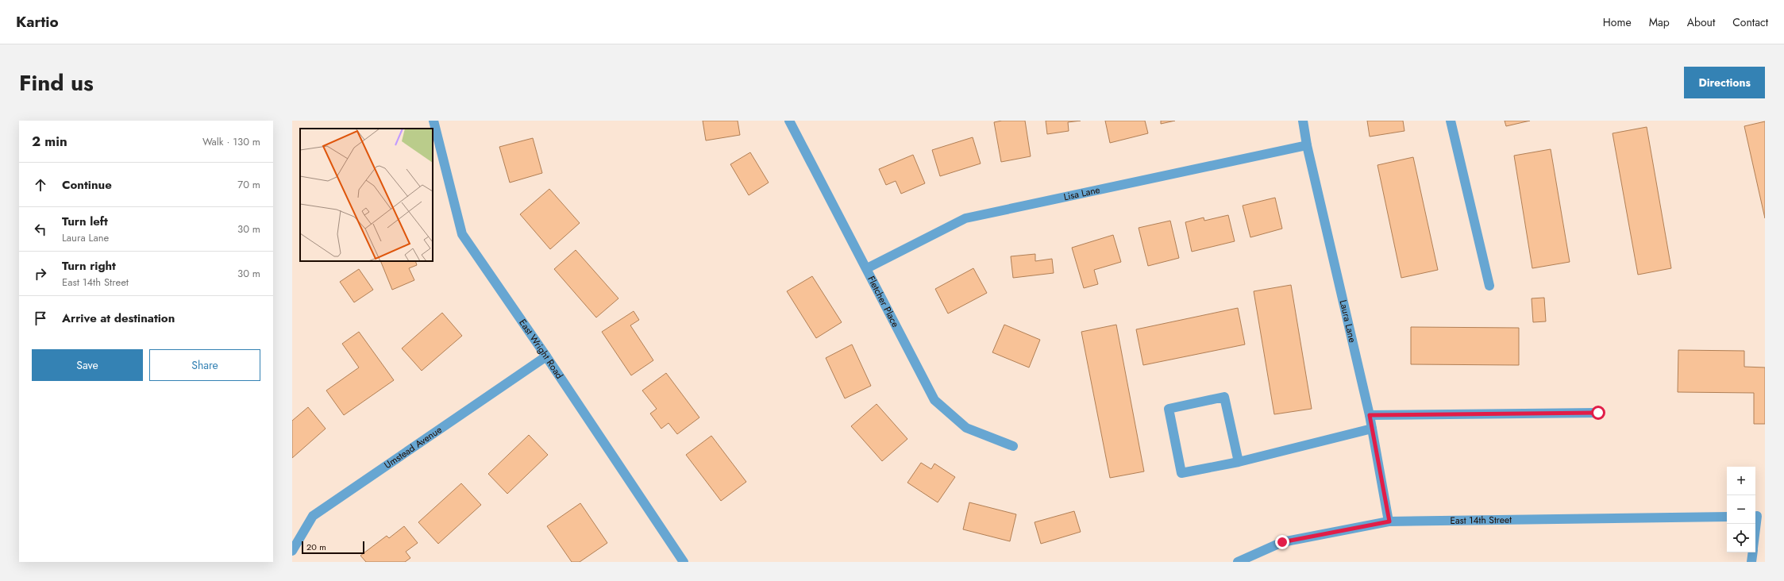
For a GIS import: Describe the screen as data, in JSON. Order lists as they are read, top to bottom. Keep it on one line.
{"streets":{"street":["Lisa Lane","Fletcher Place","Laura Lane","East Wright Road","Umstead Avenue","East 14th Street"]},"crossings":[["Lisa Lane","Fletcher Place"],["Lisa Lane","Laura Lane"],["Laura Lane","East 14th Street"],["East Wright Road","Umstead Avenue"]],"scale_bar":"20 m","page":{"header":"Kartio","nav":["Home","Map","About","Contact"],"title":"Find us","buttons":["Directions",["Save","Share"]],"heading":["2 min","Walk · 130 m"],"list":[["Continue","70 m"],["Turn left","Laura Lane","30 m"],["Turn right","East 14th Street","30 m"],"Arrive at destination"],"map_buttons":["+","−"],"scale":"20 m"}}
